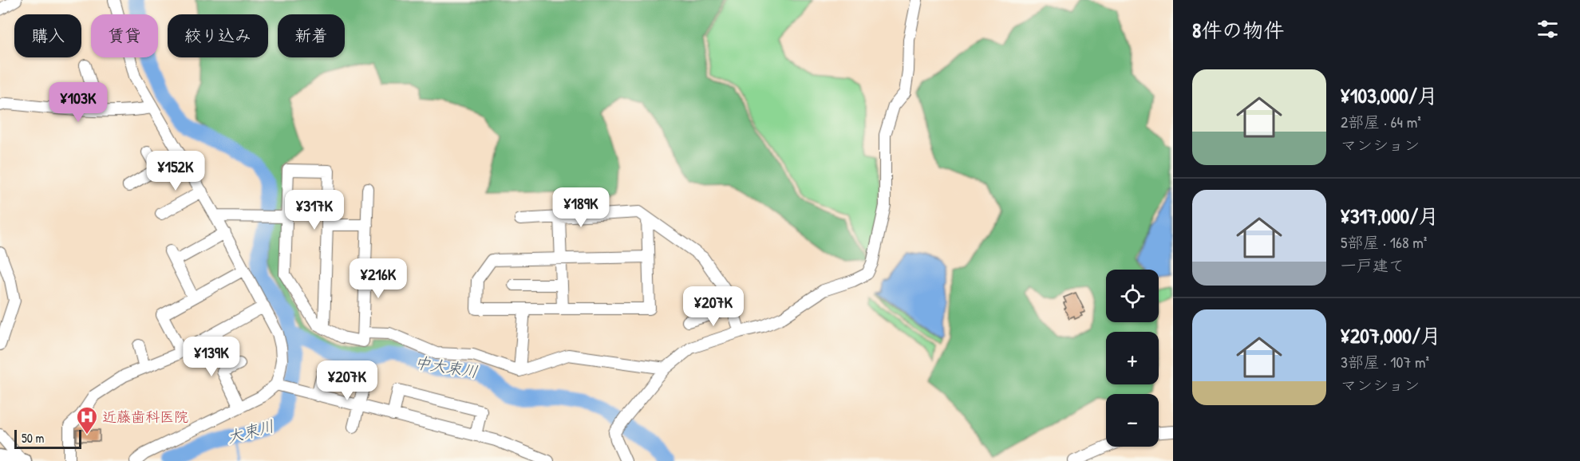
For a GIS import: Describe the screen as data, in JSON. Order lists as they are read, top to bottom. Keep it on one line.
{"water":["中大束川","大束川"],"places":{"hospital":["近藤歯科医院"]},"scale_bar":"50 m","page":{"heading":"8件の物件","chip":["購入","賃貸","絞り込み","新着"],"list":[{"name":"¥103,000/月","note":"2部屋 · 64 m² · マンション"},{"name":"¥317,000/月","note":"5部屋 · 168 m² · 一戸建て"},{"name":"¥207,000/月","note":"3部屋 · 107 m² · マンション"}],"price":["¥103K","¥152K","¥189K","¥317K","¥216K","¥207K","¥139K","¥207K"],"map_buttons":["+","−"],"scale":"50 m"}}
